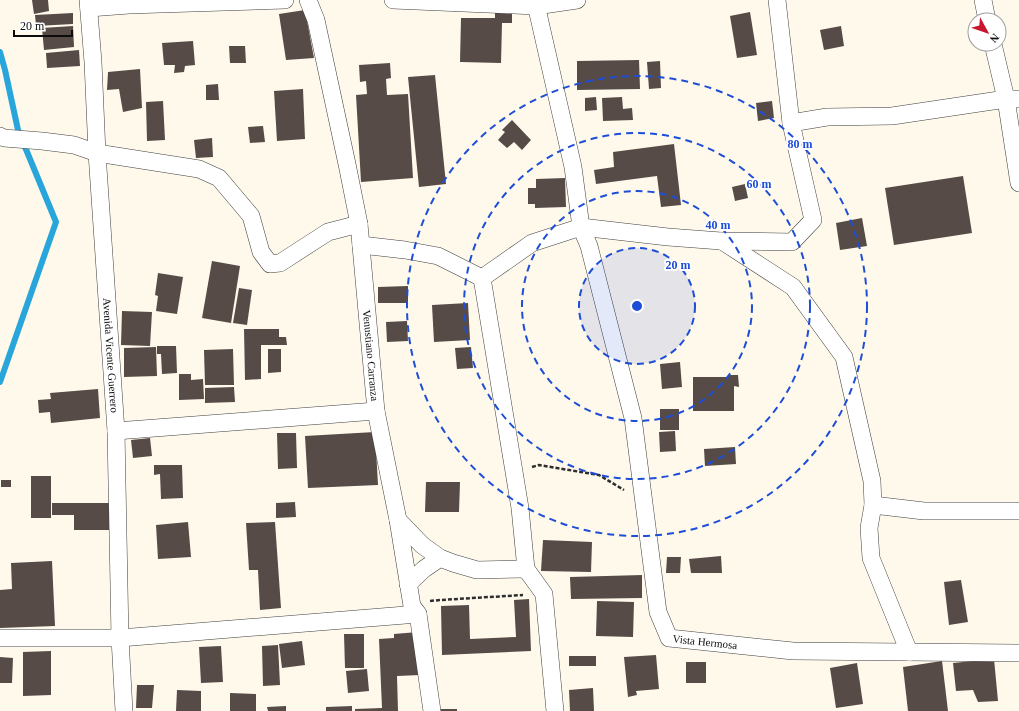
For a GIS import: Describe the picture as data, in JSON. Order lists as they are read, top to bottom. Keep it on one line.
{"streets":{"street":["Avenida Vicente Guerrero","Venustiano Carranza","Vista Hermosa"]},"scale_bar":"20 m","north":"bottom right","rings":["80 m","60 m","40 m","20 m"]}
